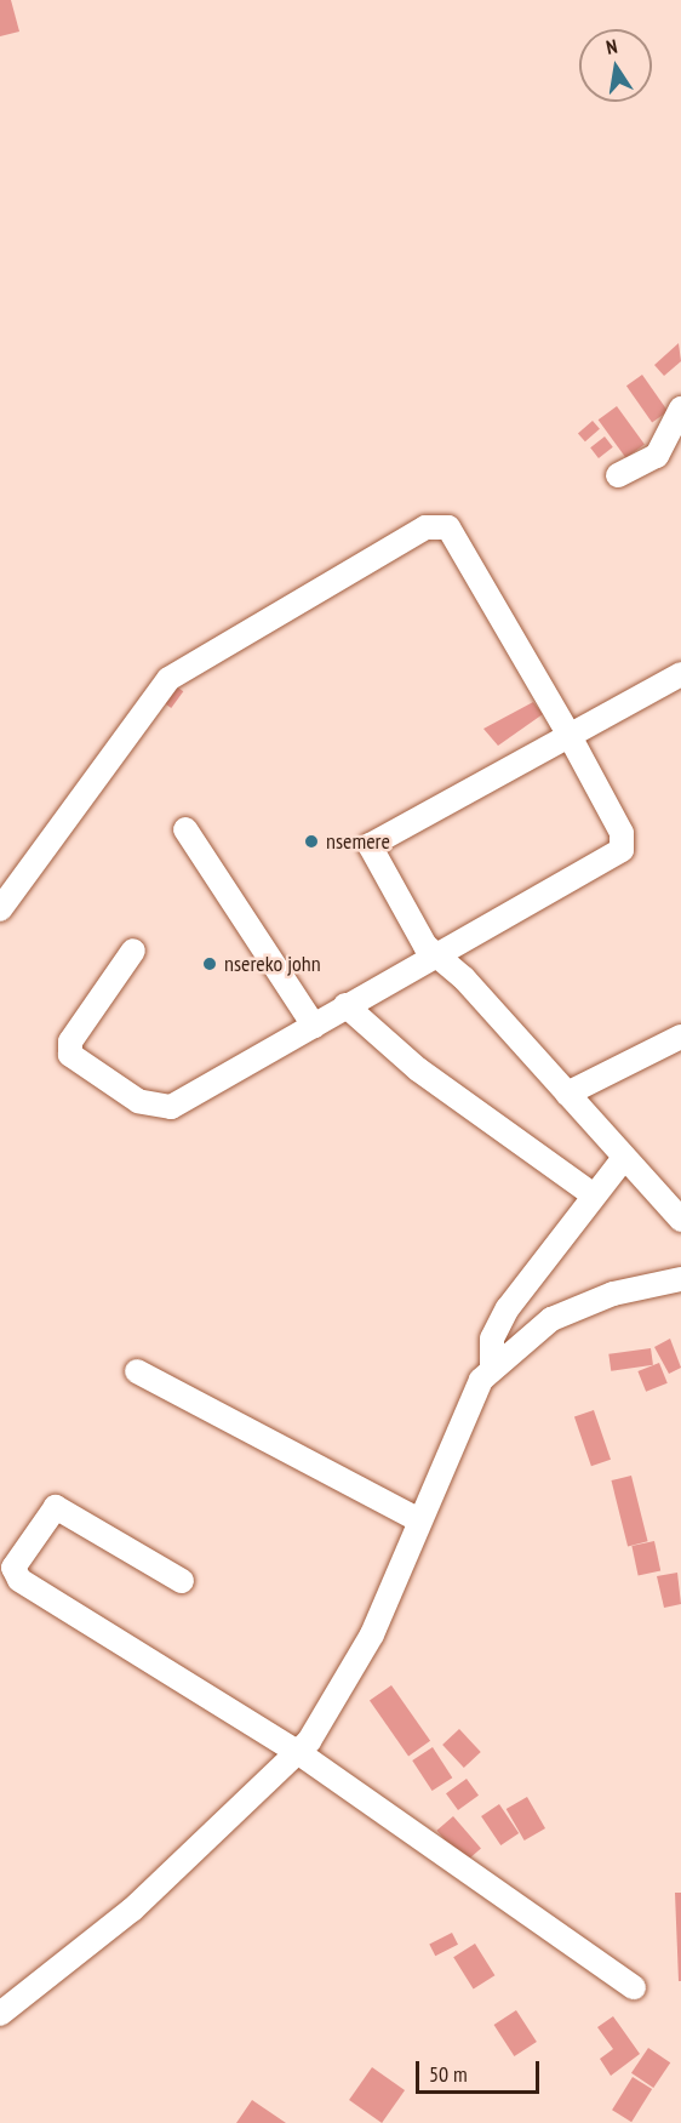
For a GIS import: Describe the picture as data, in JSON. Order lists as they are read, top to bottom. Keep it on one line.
{"places":["nsemere","nsereko john"],"scale_bar":"50 m","north":"top"}
